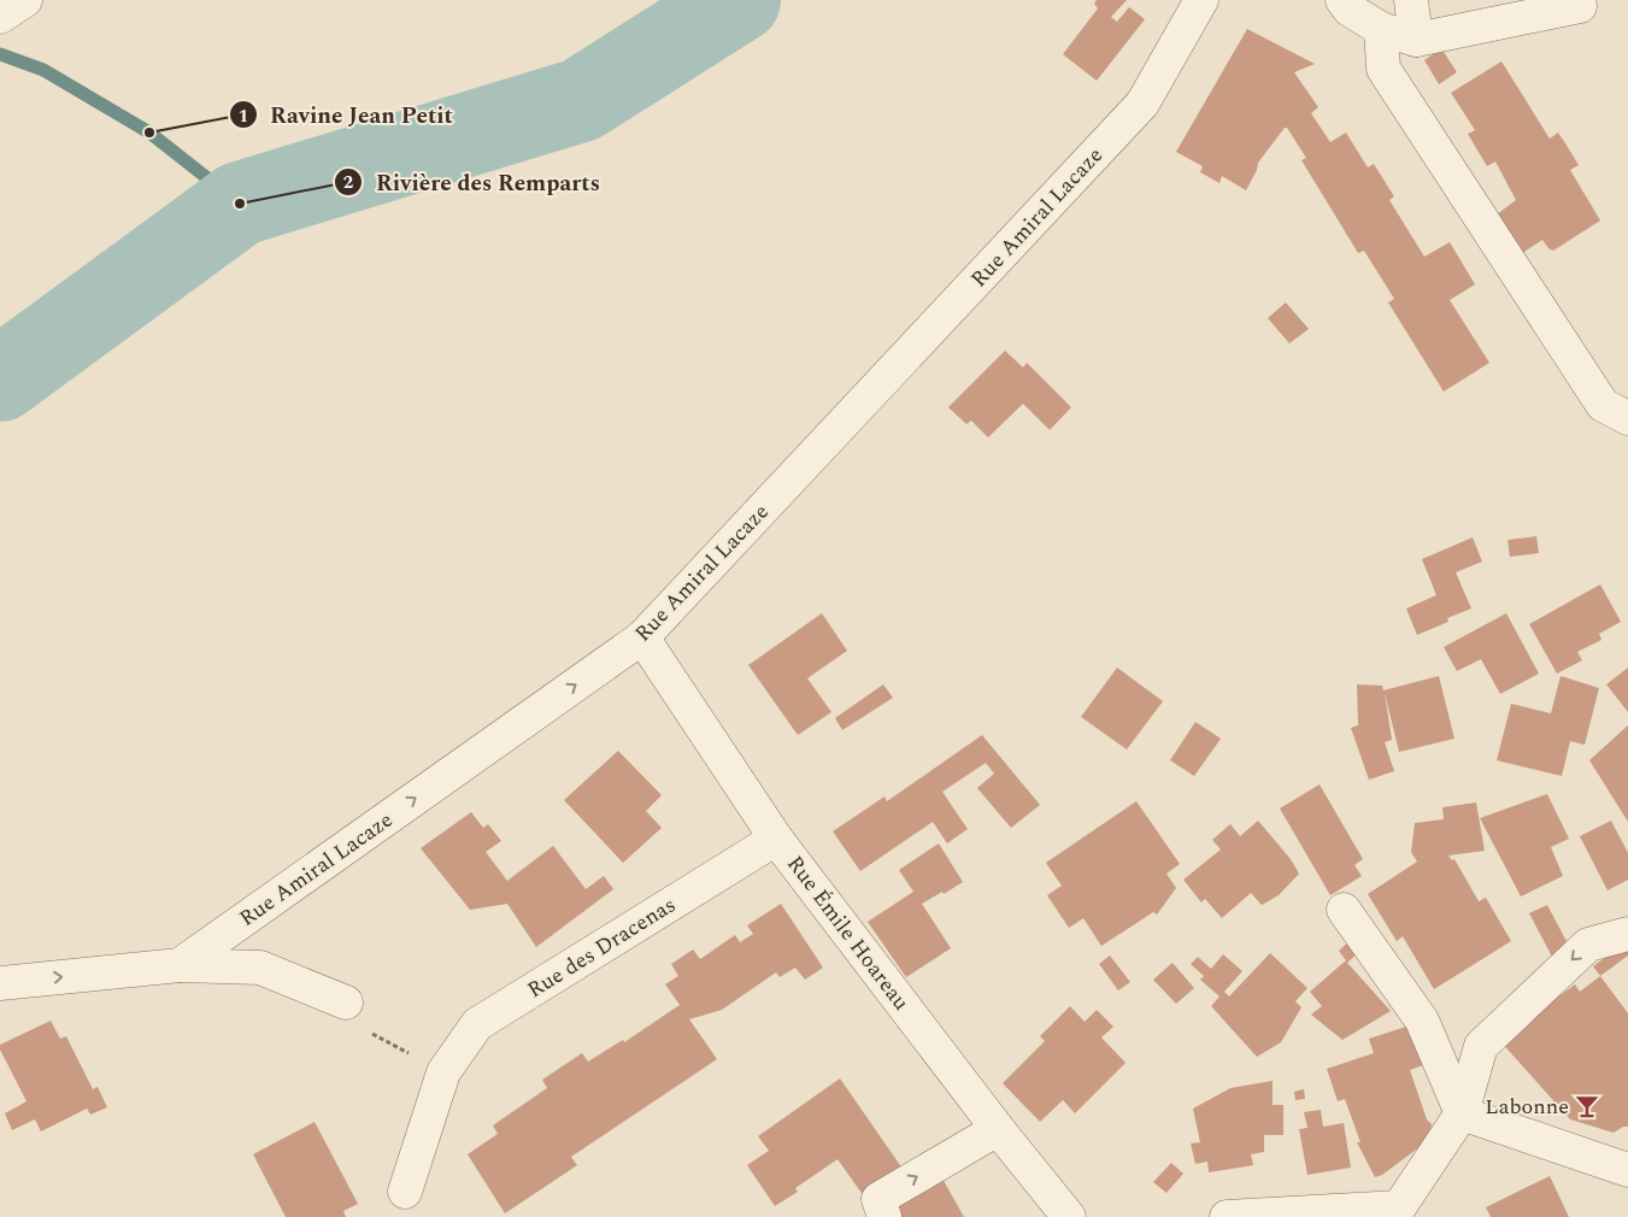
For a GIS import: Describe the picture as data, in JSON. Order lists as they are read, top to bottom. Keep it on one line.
{"streets":{"street":["Rue Amiral Lacaze","Rue Émile Hoareau","Rue des Dracenas"]},"crossings":[["Rue Amiral Lacaze","Rue Émile Hoareau"],["Rue Émile Hoareau","Rue des Dracenas"]],"one_way":["Rue Amiral Lacaze"],"places":{"other":["Ravine Jean Petit","Rivière des Remparts"],"bar":["Labonne"]}}
